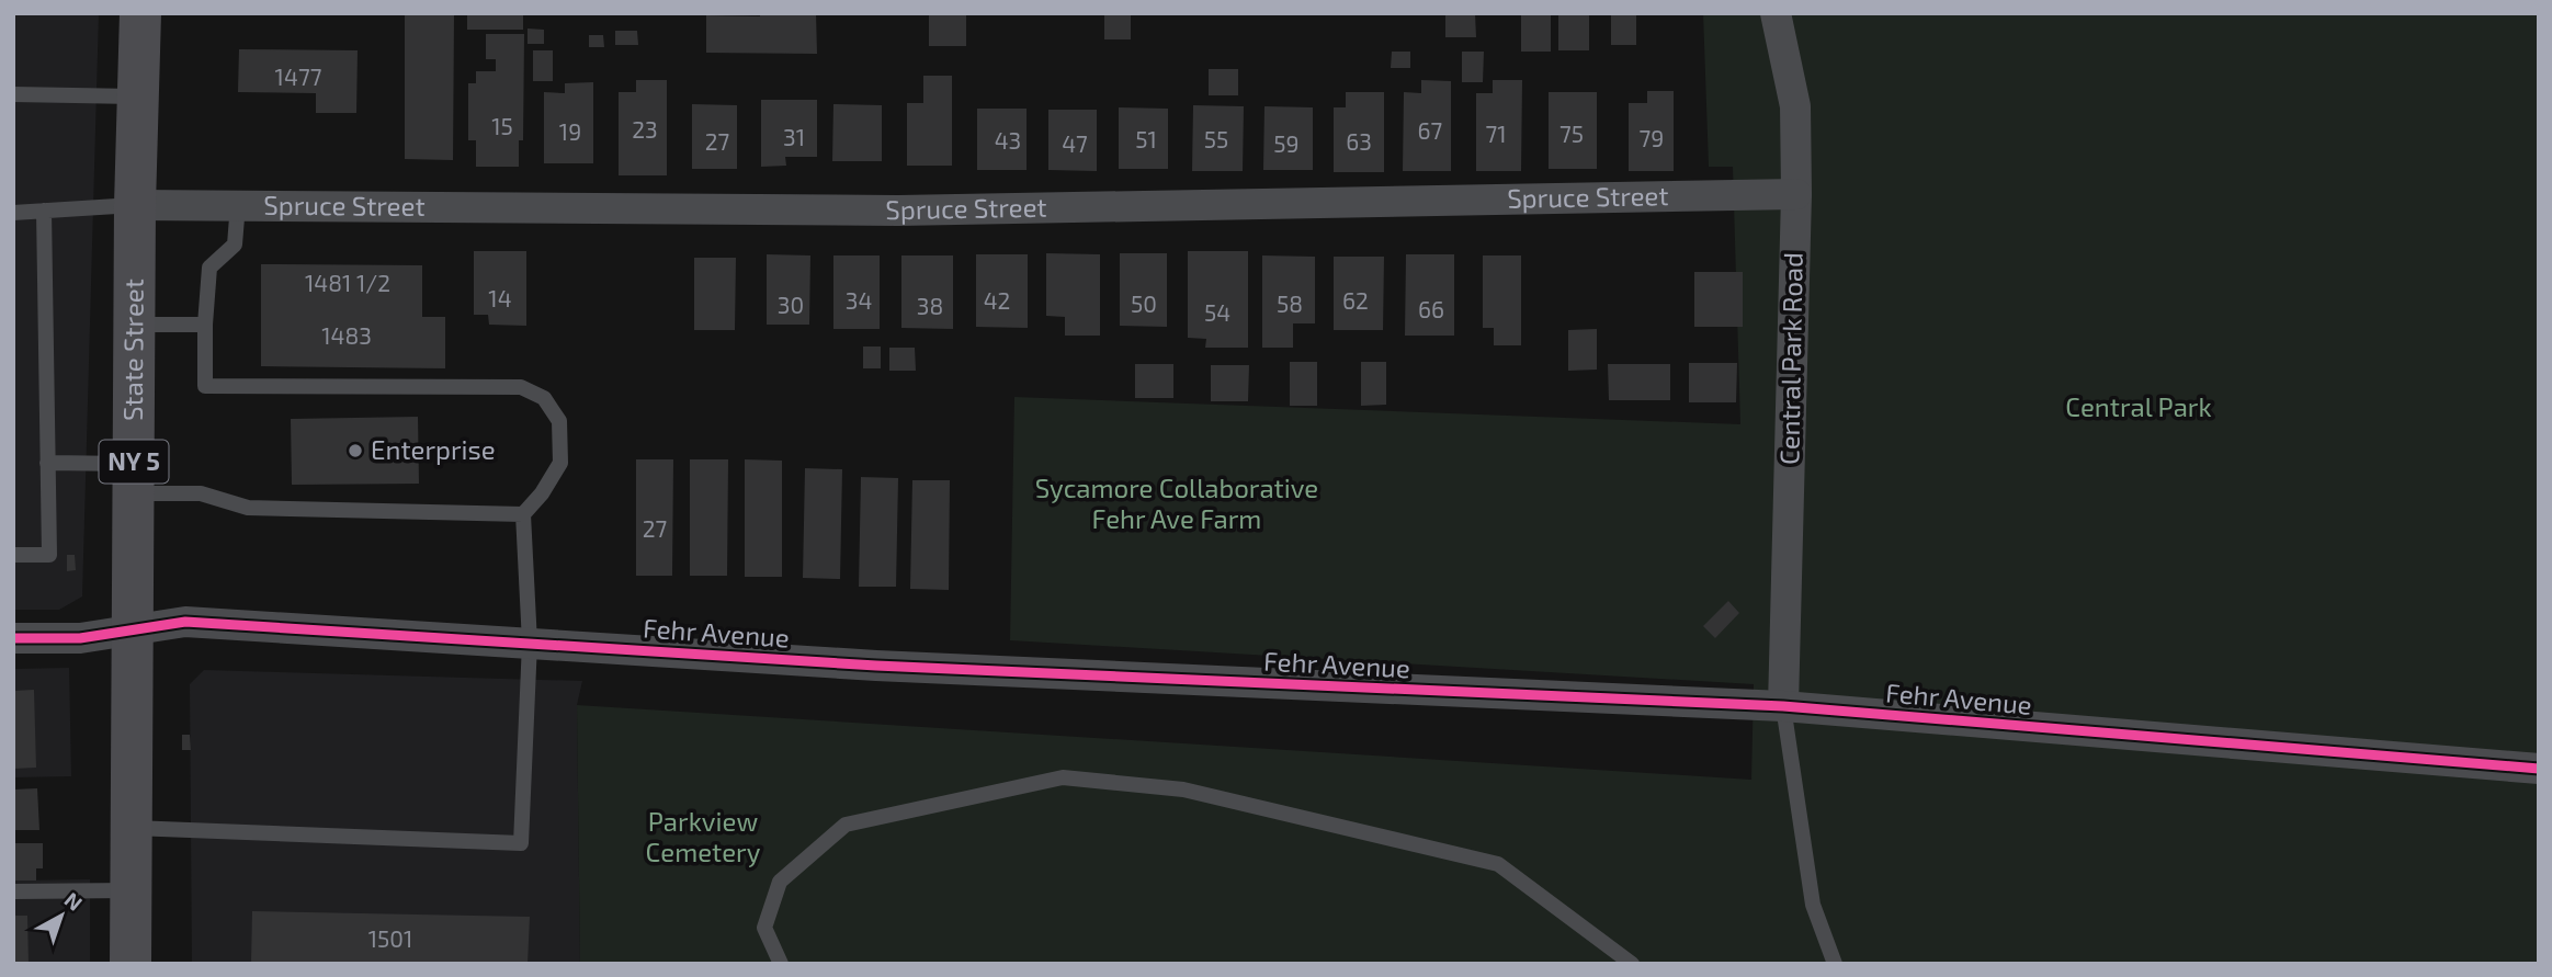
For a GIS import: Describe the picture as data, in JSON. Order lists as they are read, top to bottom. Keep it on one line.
{"streets":{"main road":["State Street","NY 5"],"street":["Spruce Street","Central Park Road","Fehr Avenue"]},"crossings":[["Spruce Street","State Street"],["Spruce Street","Central Park Road"],["State Street","Fehr Avenue"],["Central Park Road","Fehr Avenue"]],"parks":["Central Park","Sycamore Collaborative Fehr Ave Farm","Parkview Cemetery"],"places":["Enterprise"],"house_numbers":["1477","15","23","67","19","71","75","31","79","51","55","43","27","63","47","59","1481 1/2","14","34","42","62","50","58","30","38","66","54","1483","27","1501"],"north":"top right"}
